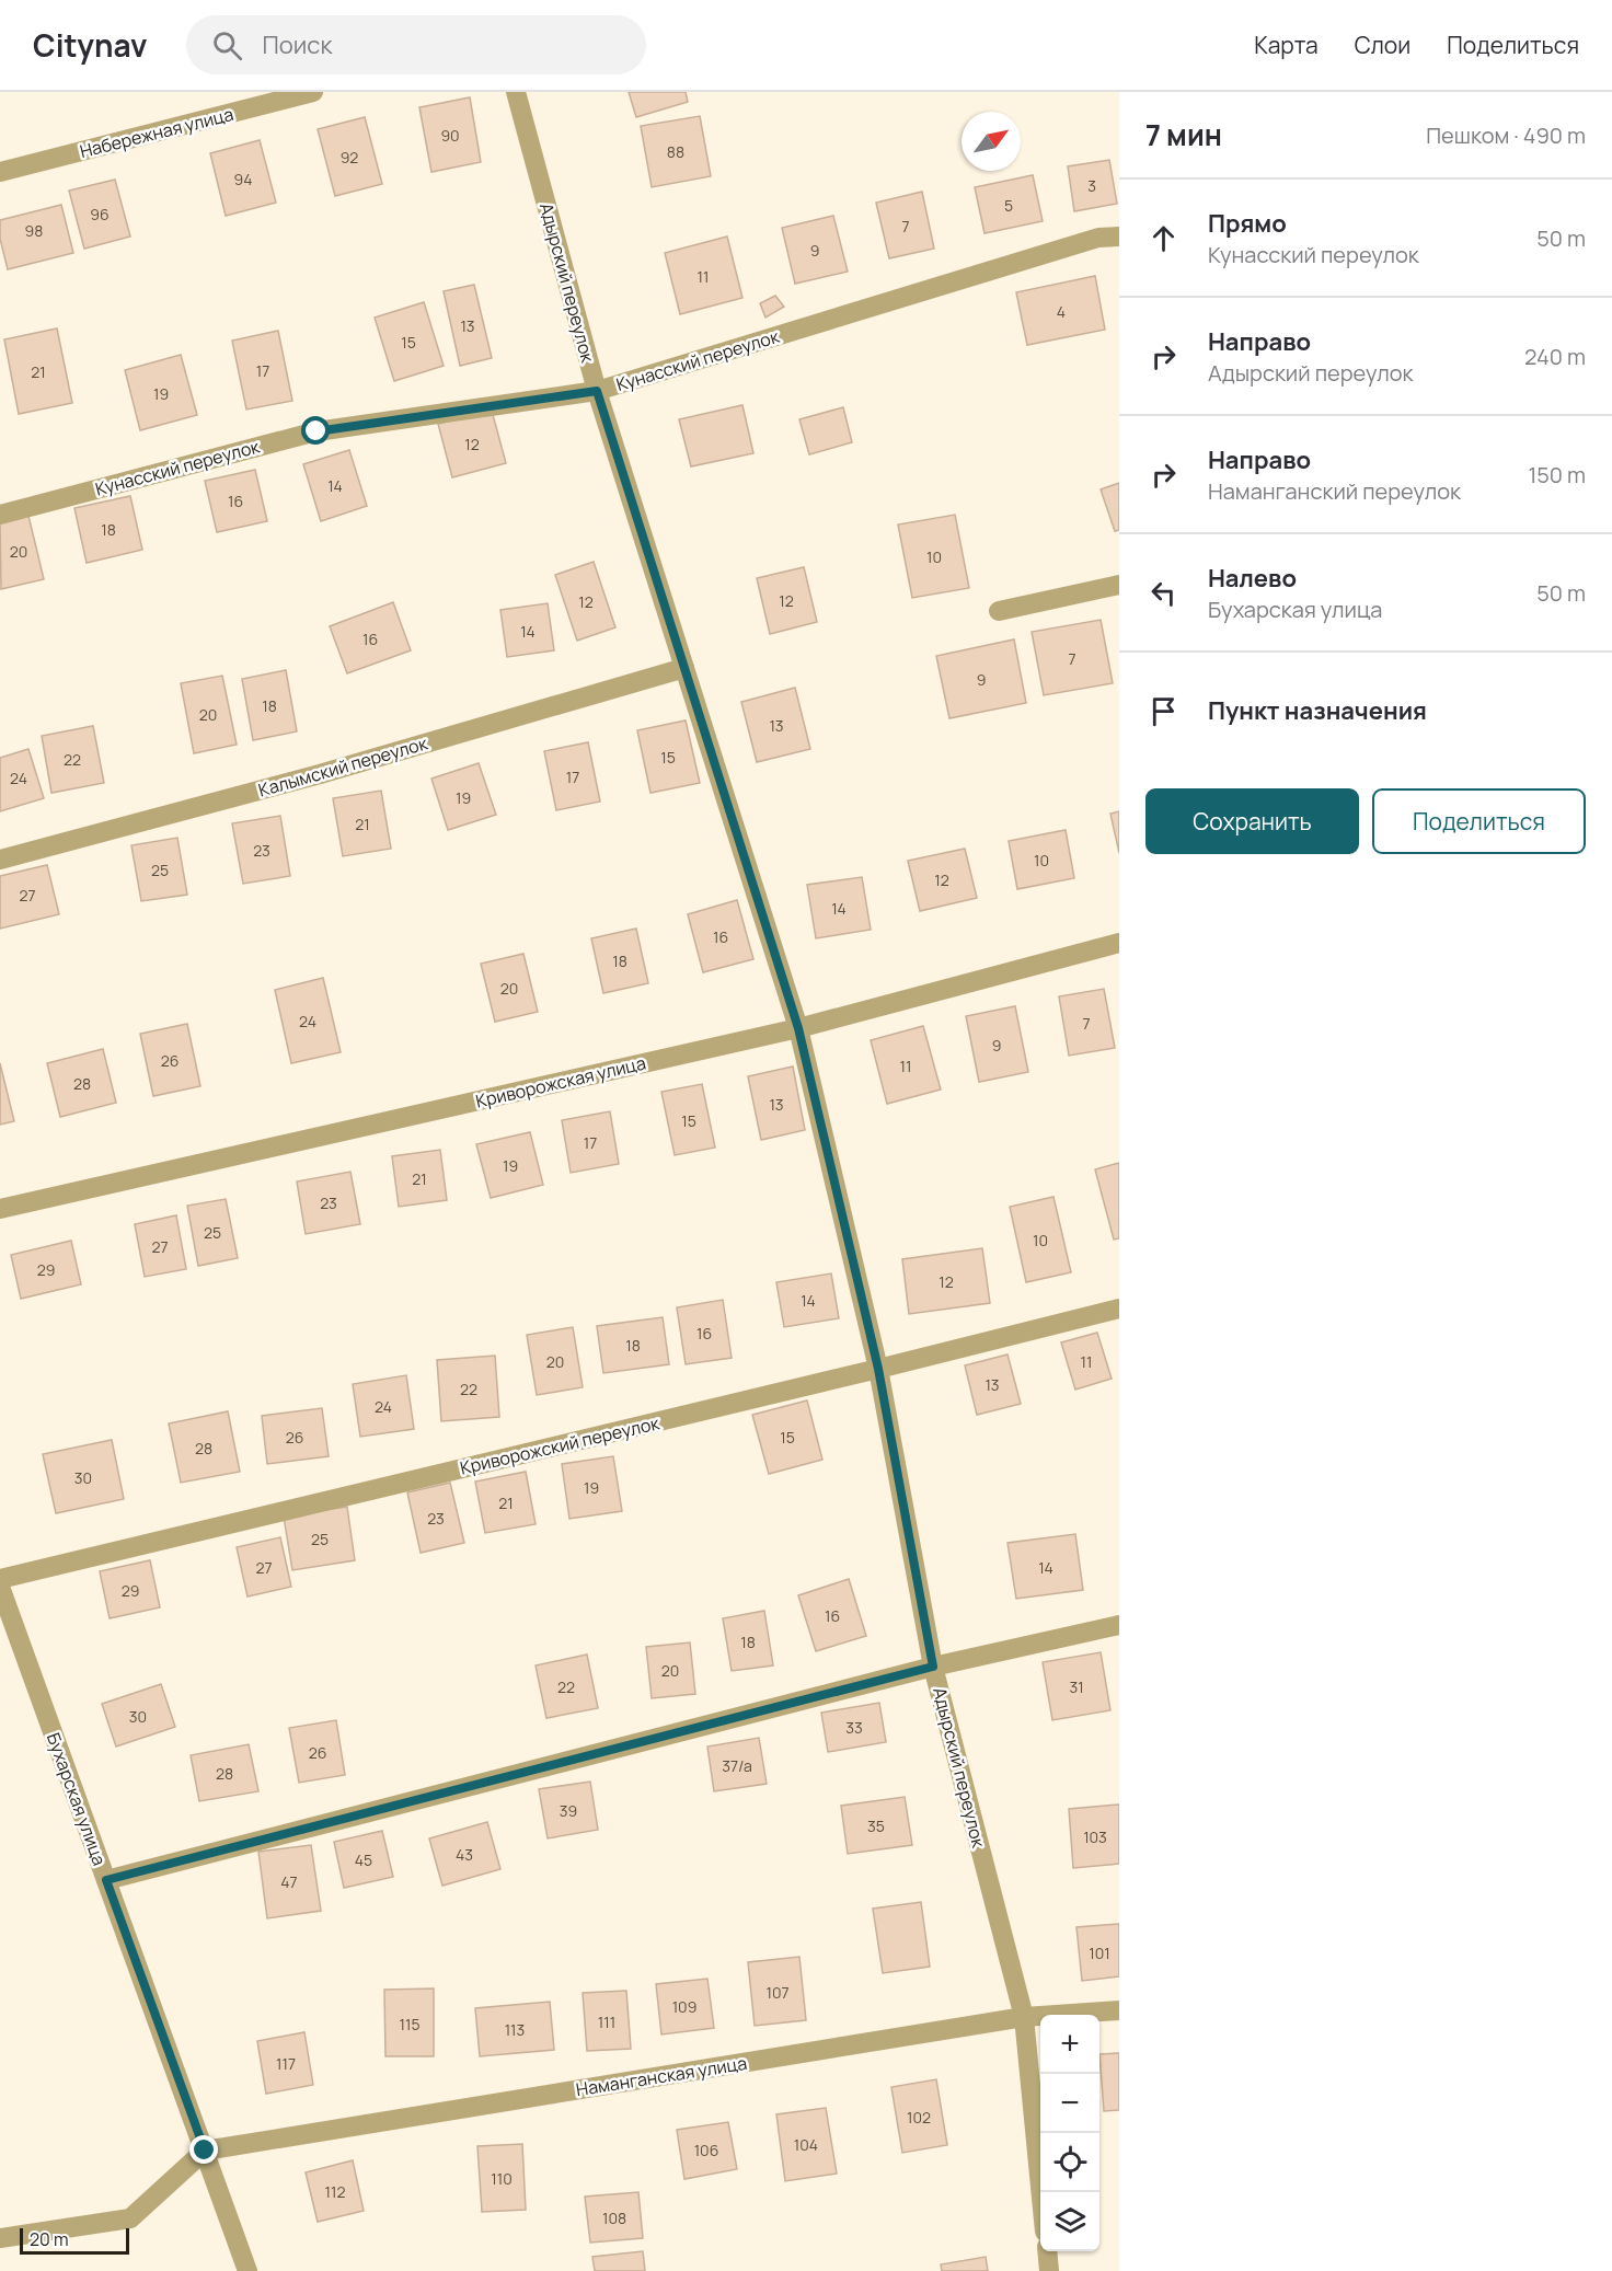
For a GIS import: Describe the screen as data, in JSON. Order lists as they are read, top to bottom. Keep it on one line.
{"streets":{"street":["Набережная улица","Адырский переулок","Кунасский переулок","Калымский переулок","Криворожская улица","Криворожский переулок","Бухарская улица","Наманганская улица"]},"crossings":[["Адырский переулок","Кунасский переулок"],["Адырский переулок","Калымский переулок"],["Адырский переулок","Криворожская улица"],["Адырский переулок","Криворожский переулок"],["Адырский переулок","Наманганская улица"],["Бухарская улица","Наманганская улица"]],"house_numbers":["90","88","92","94","3","5","96","7","98","9","11","4","13","15","17","21","19","12","14","16","18","20","10","12","12","14","16","7","9","18","20","13","15","22","17","24","19","21","23","10","25","12","27","14","16","18","20","24","7","9","26","11","28","13","15","17","19","21","23","25","10","27","29","12","14","16","18","20","11","13","22","24","26","15","28","30","19","21","23","25","27","14","29","16","18","20","22","31","30","33","26","37/а","28","39","35","103","43","45","47","101","107","109","111","115","113","117","102","104","106","110","112","108"],"scale_bar":"20 m","north":"top right","page":{"header":"Citynav","search":"Поиск","nav":["Карта","Слои","Поделиться"],"heading":["7 мин","Пешком · 490 m"],"list":[["Прямо","Кунасский переулок","50 m"],["Направо","Адырский переулок","240 m"],["Направо","Наманганский переулок","150 m"],["Налево","Бухарская улица","50 m"],"Пункт назначения"],"buttons":["Сохранить","Поделиться"],"map_buttons":["+","−"],"scale":"20 m"}}
